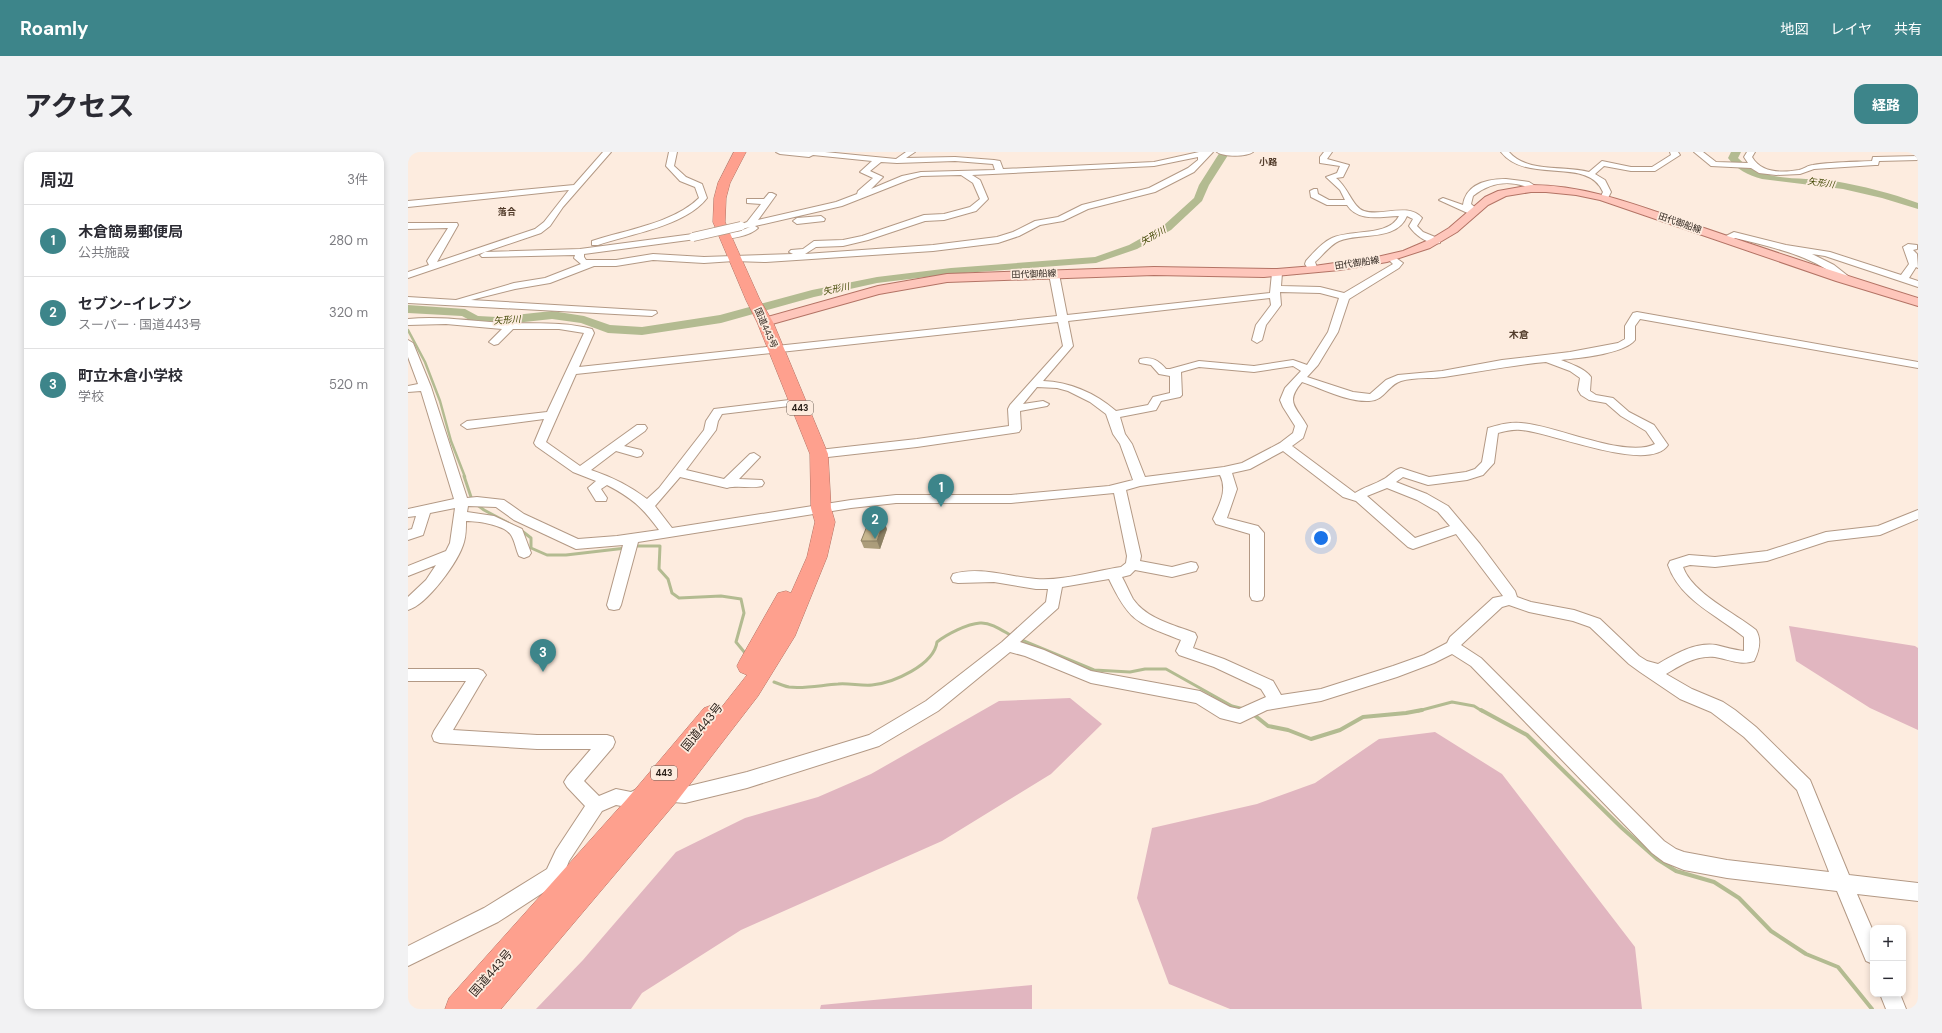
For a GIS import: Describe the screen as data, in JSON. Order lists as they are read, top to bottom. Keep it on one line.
{"streets":{"highway":["国道443号","443"],"main road":["田代御船線"]},"crossings":[["田代御船線","国道443号"]],"districts":["小路","落合","木倉"],"water":["矢形川"],"page":{"header":"Roamly","nav":["地図","レイヤ","共有"],"title":"アクセス","buttons":"経路","heading":["周辺","3件"],"list":[{"mark":"1","name":"木倉簡易郵便局","note":"公共施設","value":"280 m"},{"mark":"2","name":"セブン-イレブン","note":"スーパー · 国道443号","value":"320 m"},{"mark":"3","name":"町立木倉小学校","note":"学校","value":"520 m"}],"pins":["1","2","3"],"map_buttons":["+","−"]}}
